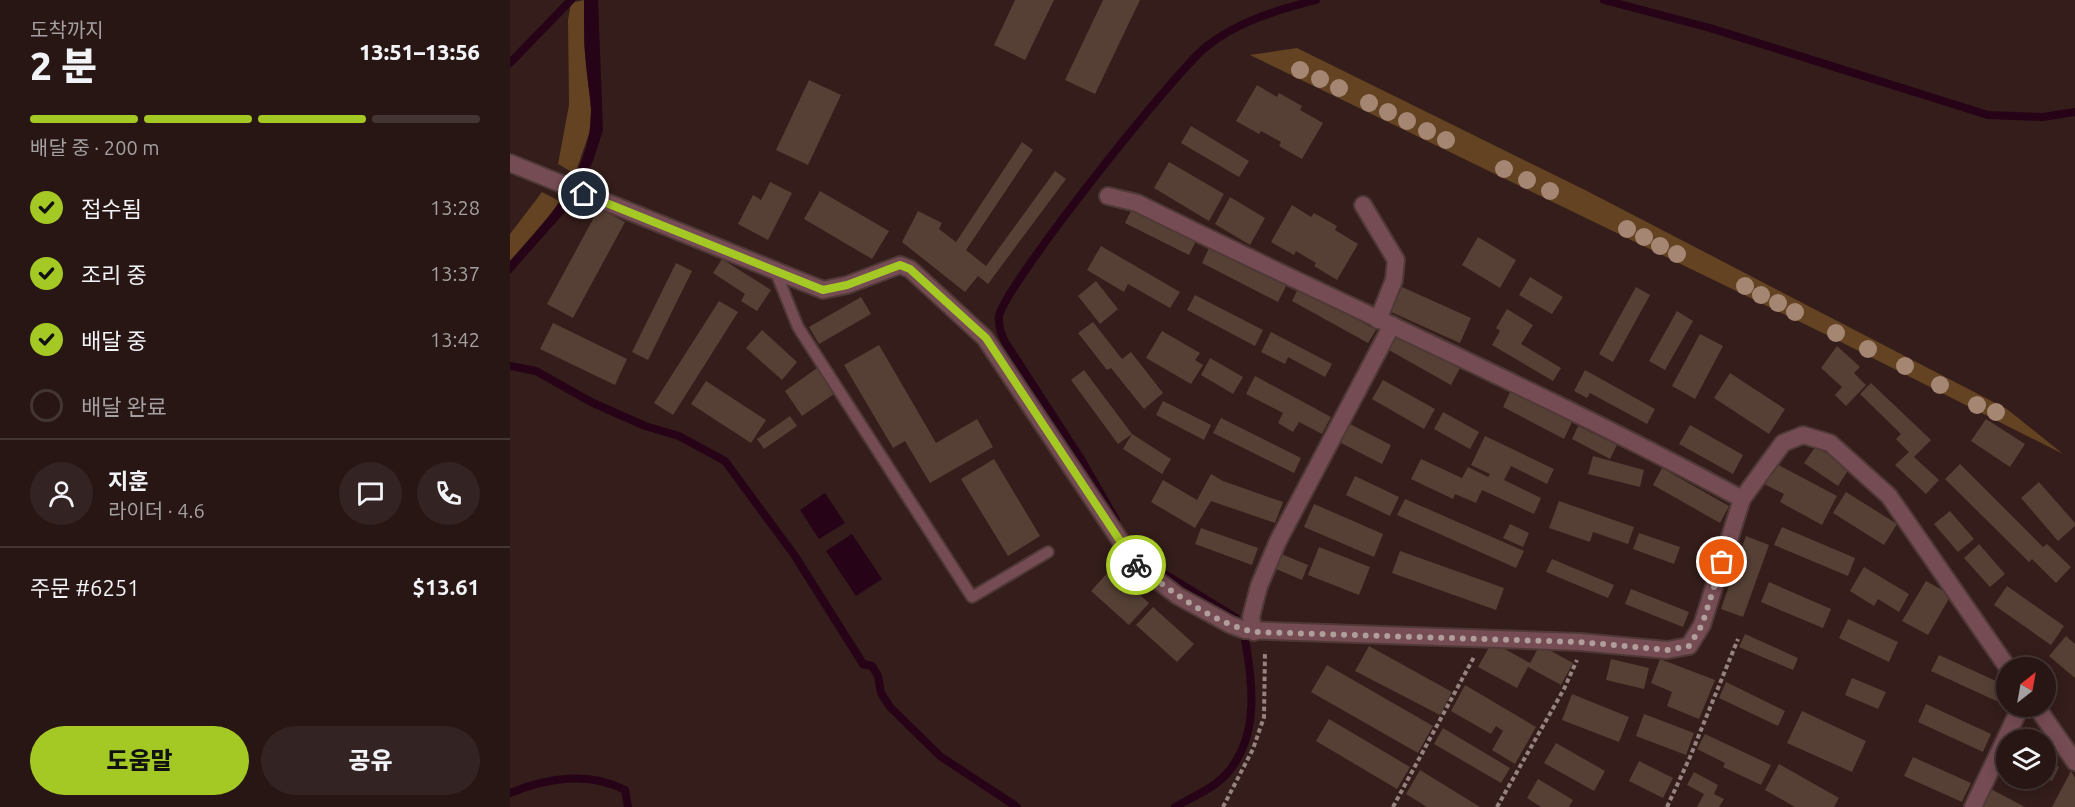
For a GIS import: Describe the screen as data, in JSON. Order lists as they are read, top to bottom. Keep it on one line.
{"north":"top right","page":{"heading":["2 분","도착까지","13:51–13:56"],"panel":["지훈","라이더 · 4.6","주문 #6251","$13.61"],"bar":"배달 중 · 200 m","list":[["접수됨","13:28"],["조리 중","13:37"],["배달 중","13:42"],"배달 완료"],"buttons":["도움말","공유"]}}
